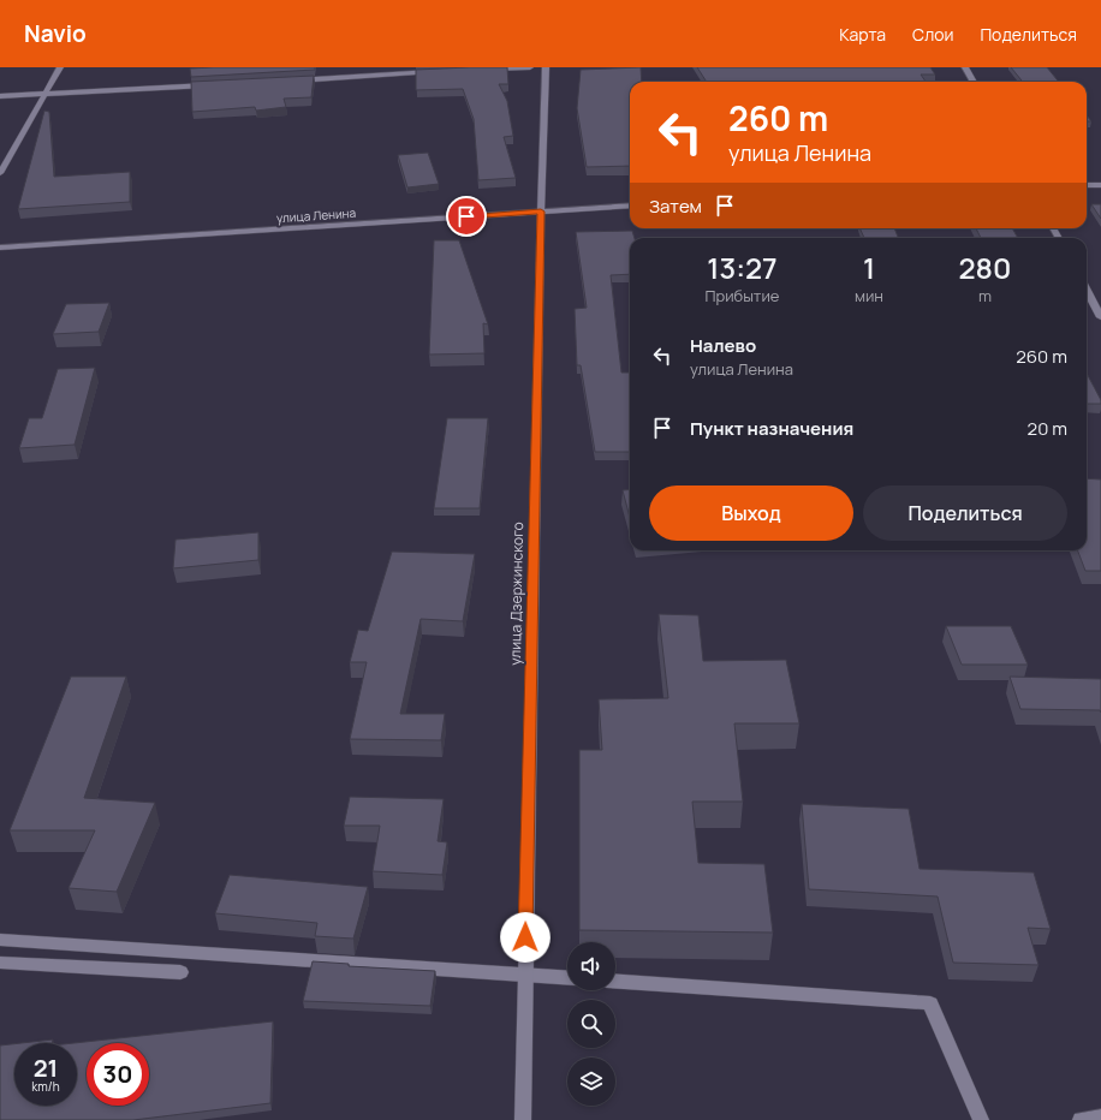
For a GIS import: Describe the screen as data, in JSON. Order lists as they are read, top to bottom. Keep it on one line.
{"streets":{"street":["улица Ленина","улица Дзержинского"]},"crossings":[["улица Ленина","улица Дзержинского"]],"page":{"header":"Navio","nav":["Карта","Слои","Поделиться"],"turn":["260 m","улица Ленина"],"then":"Затем","eta":["13:27","Прибытие","1","мин","280","m"],"list":[{"name":"Налево","note":"улица Ленина","value":"260 m"},{"name":"Пункт назначения","value":"20 m"}],"buttons":["Выход","Поделиться"],"speed":"21 km/h","limit":"30"}}
